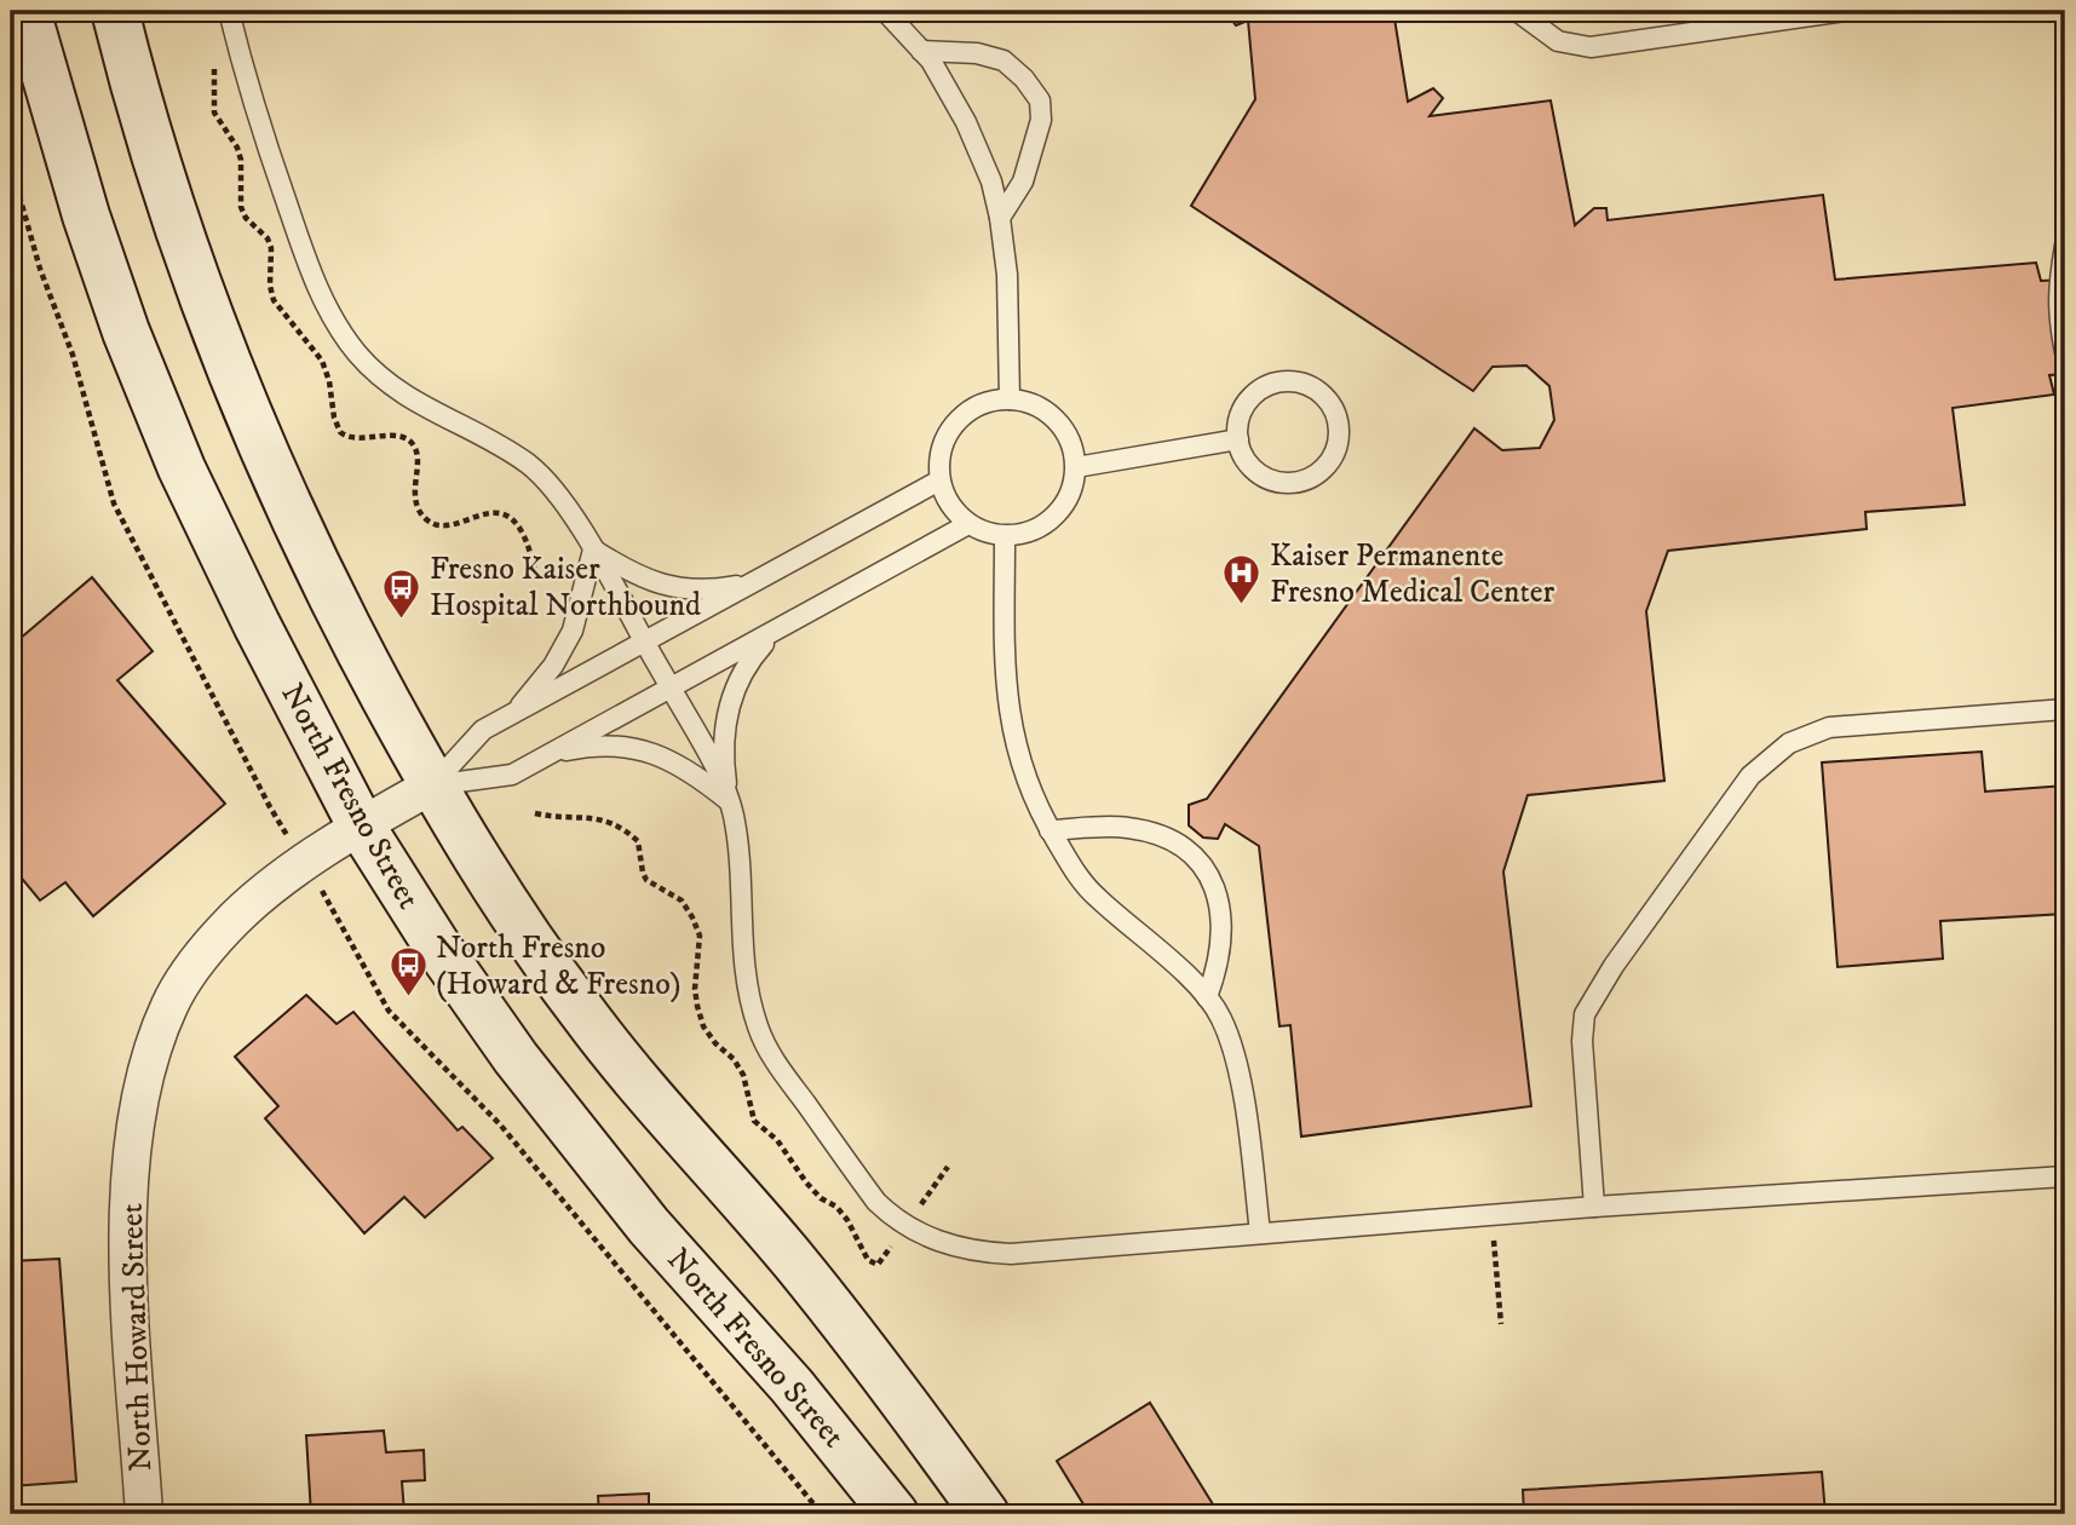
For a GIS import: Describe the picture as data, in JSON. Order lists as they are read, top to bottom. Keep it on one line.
{"streets":{"main road":["North Fresno Street"],"street":["North Howard Street"]},"crossings":[["North Fresno Street","North Howard Street"]],"places":{"hospital":["Kaiser Permanente Fresno Medical Center"],"bus stop":["Fresno Kaiser Hospital Northbound","North Fresno (Howard & Fresno)"]}}
